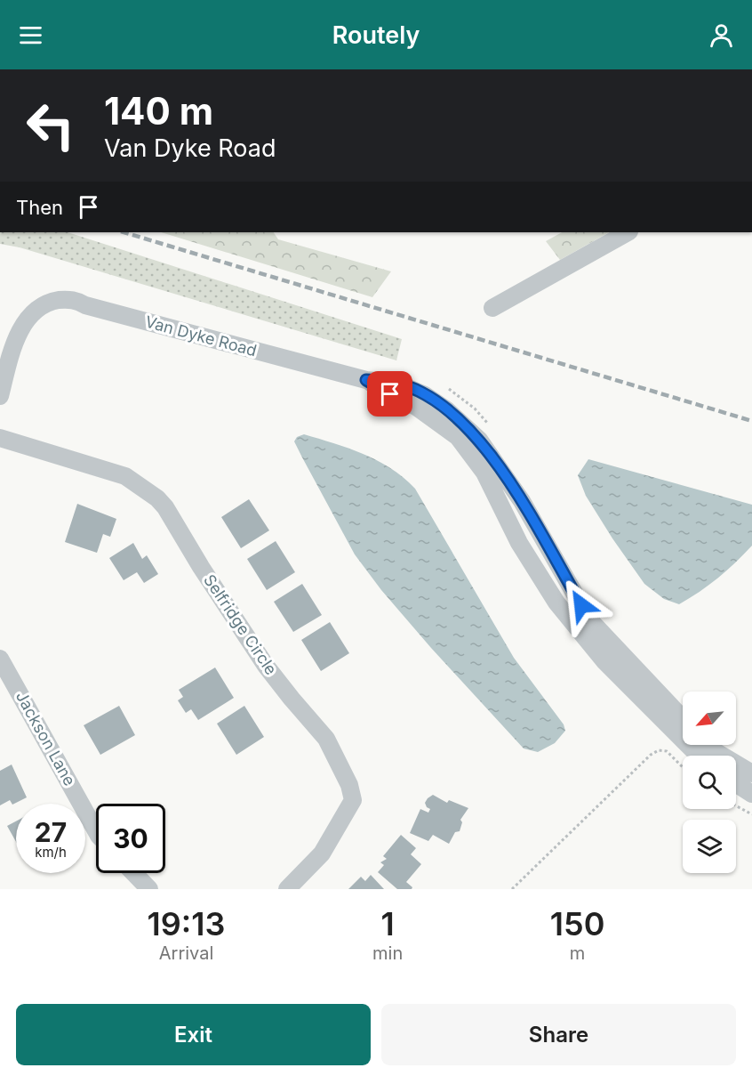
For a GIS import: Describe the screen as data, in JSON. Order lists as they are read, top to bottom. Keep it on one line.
{"streets":{"street":["Van Dyke Road","Selfridge Circle","Jackson Lane"]},"north":"bottom left","page":{"header":"Routely","turn":["140 m","Van Dyke Road"],"then":"Then","speed":"27 km/h","limit":"30","eta":["19:13","Arrival","1","min","150","m"],"buttons":["Exit","Share"]}}
